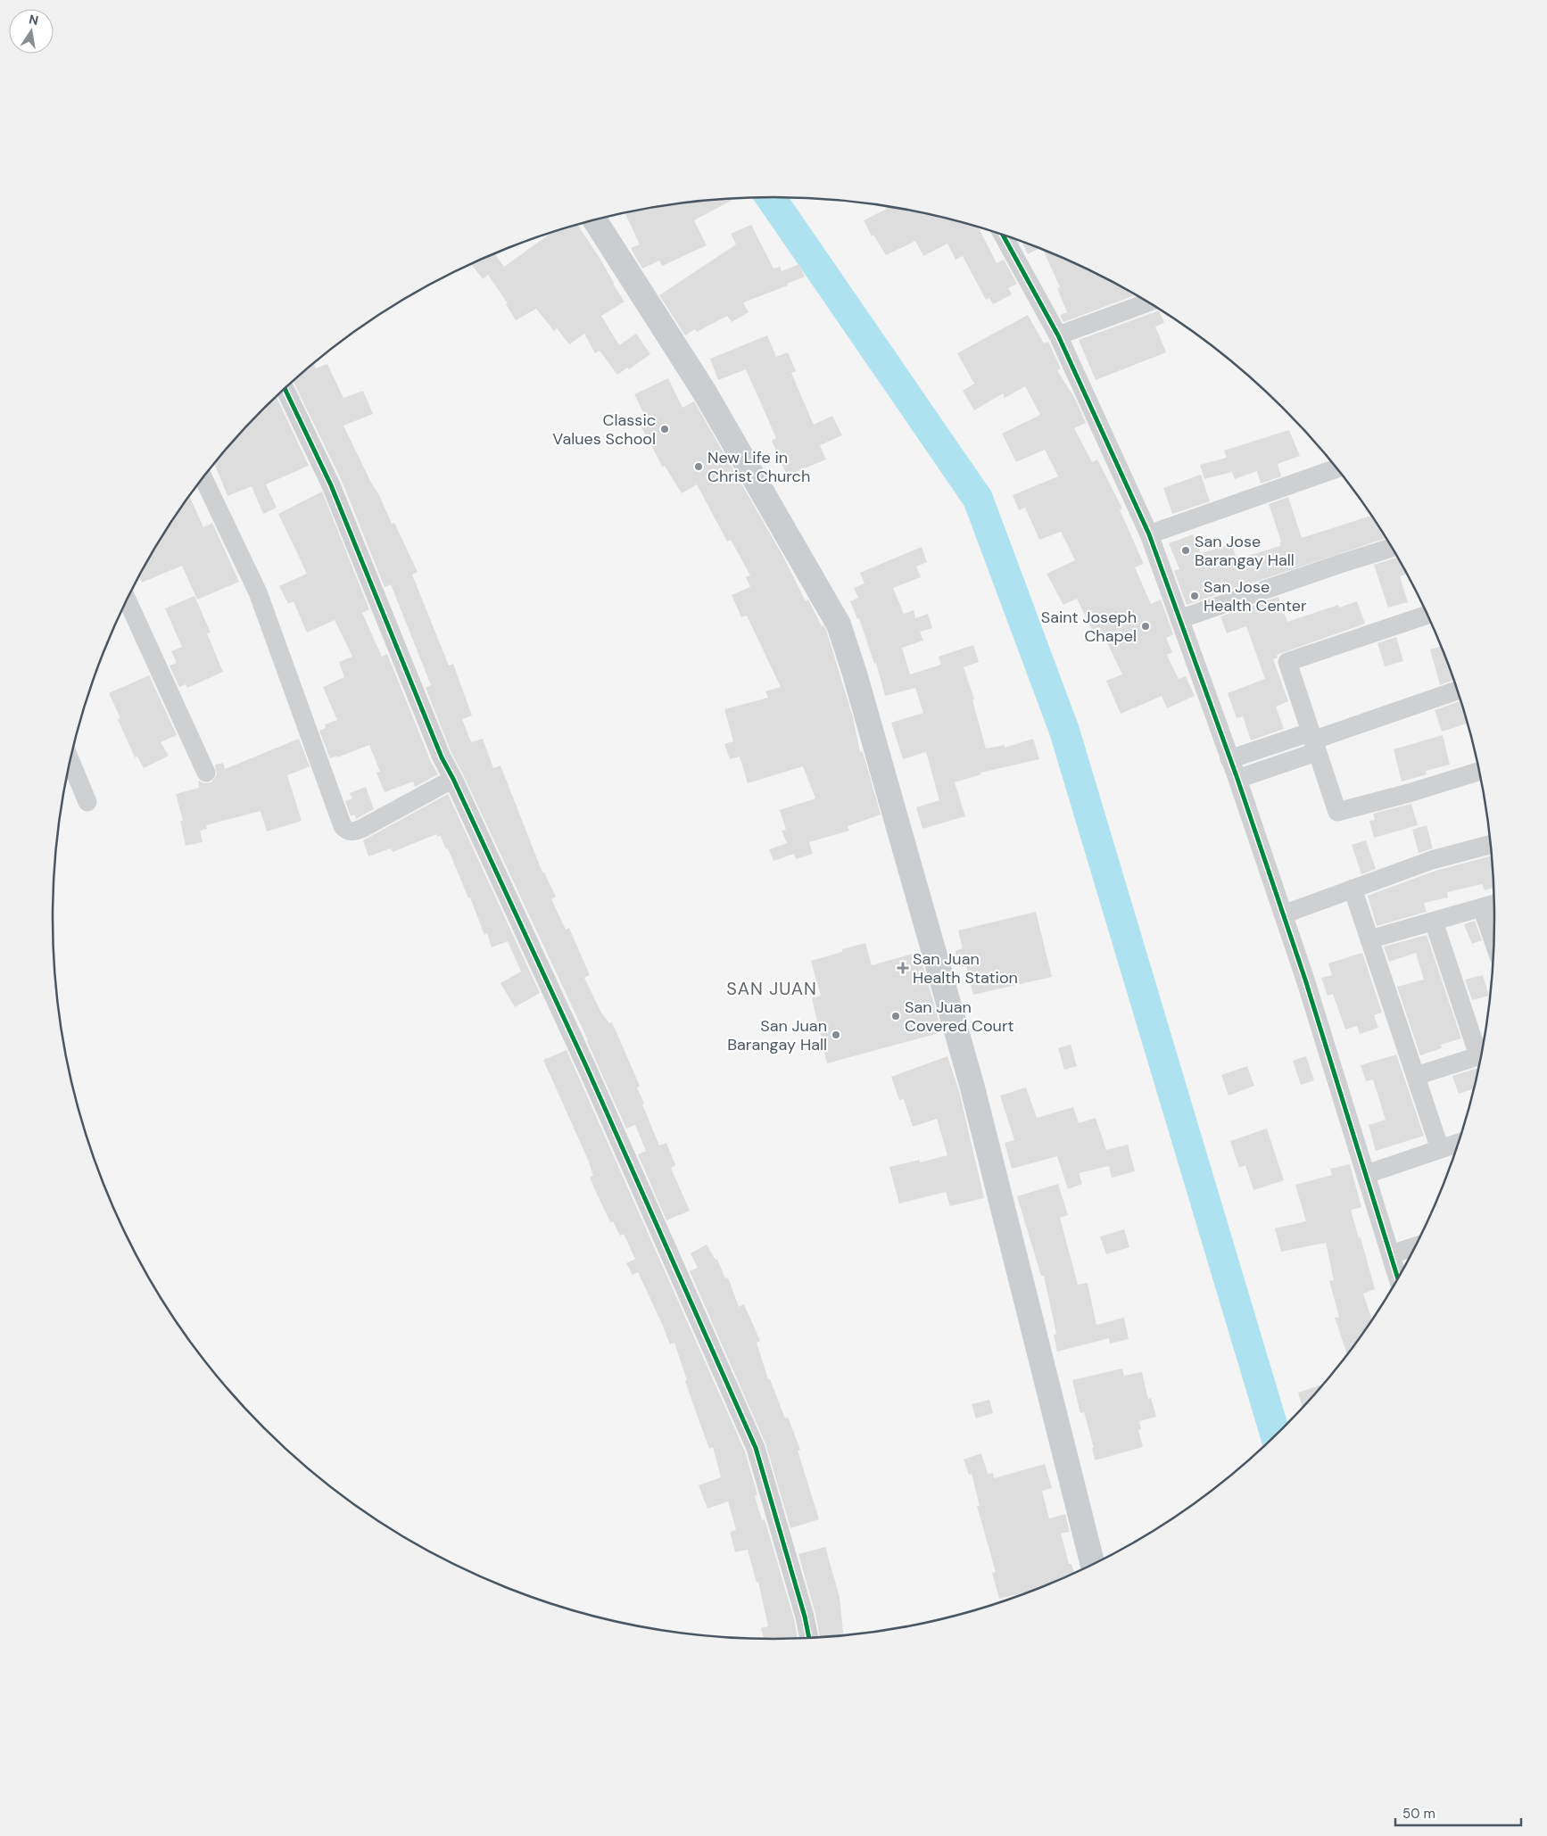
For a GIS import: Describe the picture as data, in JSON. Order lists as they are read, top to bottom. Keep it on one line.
{"districts":["SAN JUAN"],"places":{"other":["Classic Values School","New Life in Christ Church","San Jose Barangay Hall","San Jose Health Center","Saint Joseph Chapel","San Juan Covered Court","San Juan Barangay Hall"],"health":["San Juan Health Station"]},"scale_bar":"50 m","north":"top"}
